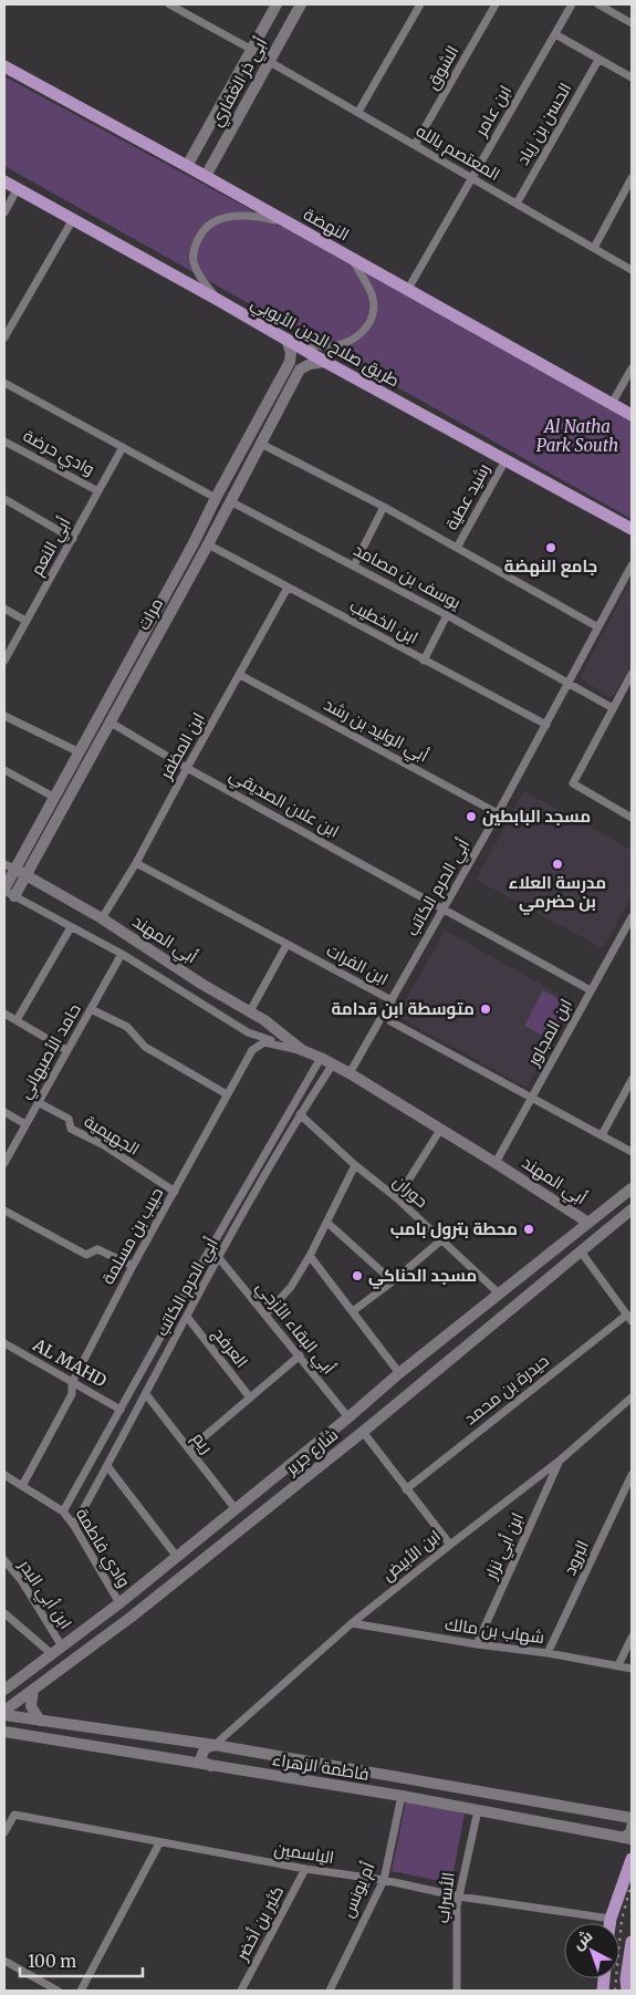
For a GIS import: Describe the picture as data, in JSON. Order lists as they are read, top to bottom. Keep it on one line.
{"streets":{"main road":["أبي ذر الغفاري","النهضة","طريق صلاح الدين الأيوبي","مرات","أبي المهند","شارع جرير","فاطمة الزهراء"],"street":["الشوق","ابن عامر","الحسن بن زياد","المعتصم بالله","وادي حرضة","رشيد عطية","أبي النعم","يوسف بن مصامد","ابن الخطيب","أبي الوليد بن رشد","ابن المظفر","ابن علان الصديقي","أبي الحرم الكاتب","ابن الفرات","ابن المجاور","حامد الأصبهاني","الجهيمية","حوران","حبيب بن مسلمة","أبي البقاء الأزجي","العرفج","AL MAHD","حيدرة بن محمد","ريم","ابن أبي نزار","وادي فاطمة","ابن الأبيض","البرود","ابن أبي البدر","شهاب بن مالك","الياسمين","أم يونس","الأسراب","كثير بن أخضر"]},"crossings":[["الشوق","المعتصم بالله"],["أبي ذر الغفاري","المعتصم بالله"],["أبي ذر الغفاري","النهضة"],["ابن عامر","المعتصم بالله"],["ابن عامر","النهضة"],["الحسن بن زياد","المعتصم بالله"],["النهضة","طريق صلاح الدين الأيوبي"],["النهضة","مرات"],["طريق صلاح الدين الأيوبي","رشيد عطية"],["طريق صلاح الدين الأيوبي","مرات"],["وادي حرضة","أبي النعم"],["يوسف بن مصامد","مرات"],["يوسف بن مصامد","أبي الحرم الكاتب"],["مرات","ابن الخطيب"],["مرات","ابن علان الصديقي"],["مرات","أبي المهند"],["ابن الخطيب","ابن المظفر"],["ابن الخطيب","أبي الحرم الكاتب"],["أبي الوليد بن رشد","ابن المظفر"],["أبي الوليد بن رشد","أبي الحرم الكاتب"],["ابن المظفر","ابن علان الصديقي"],["ابن المظفر","أبي المهند"],["ابن المظفر","ابن الفرات"],["ابن علان الصديقي","أبي الحرم الكاتب"],["ابن علان الصديقي","ابن المجاور"],["أبي الحرم الكاتب","أبي المهند"],["أبي الحرم الكاتب","ابن الفرات"],["أبي الحرم الكاتب","حوران"],["أبي الحرم الكاتب","أبي البقاء الأزجي"],["أبي الحرم الكاتب","العرفج"],["أبي الحرم الكاتب","AL MAHD"],["أبي الحرم الكاتب","ريم"],["أبي الحرم الكاتب","وادي فاطمة"],["أبي المهند","ابن المجاور"],["أبي المهند","حامد الأصبهاني"],["أبي المهند","حبيب بن مسلمة"],["أبي المهند","شارع جرير"],["ابن الفرات","ابن المجاور"],["حامد الأصبهاني","الجهيمية"],["الجهيمية","حبيب بن مسلمة"],["حوران","شارع جرير"],["حبيب بن مسلمة","AL MAHD"],["حبيب بن مسلمة","وادي فاطمة"],["أبي البقاء الأزجي","شارع جرير"],["ريم","شارع جرير"],["شارع جرير","وادي فاطمة"],["شارع جرير","ابن أبي البدر"],["ابن أبي نزار","ابن الأبيض"],["ابن أبي نزار","شهاب بن مالك"],["ابن الأبيض","شهاب بن مالك"],["البرود","شهاب بن مالك"],["فاطمة الزهراء","أم يونس"],["فاطمة الزهراء","الأسراب"],["الياسمين","أم يونس"],["الياسمين","الأسراب"],["الياسمين","كثير بن أخضر"]],"parks":["Al Natha Park South"],"places":["جامع النهضة","مسجد البابطين","مدرسة العلاء بن حضرمي","متوسطة ابن قدامة","محطة بترول بامب","مسجد الحناكي"],"scale_bar":"100 m","north":"top left"}
